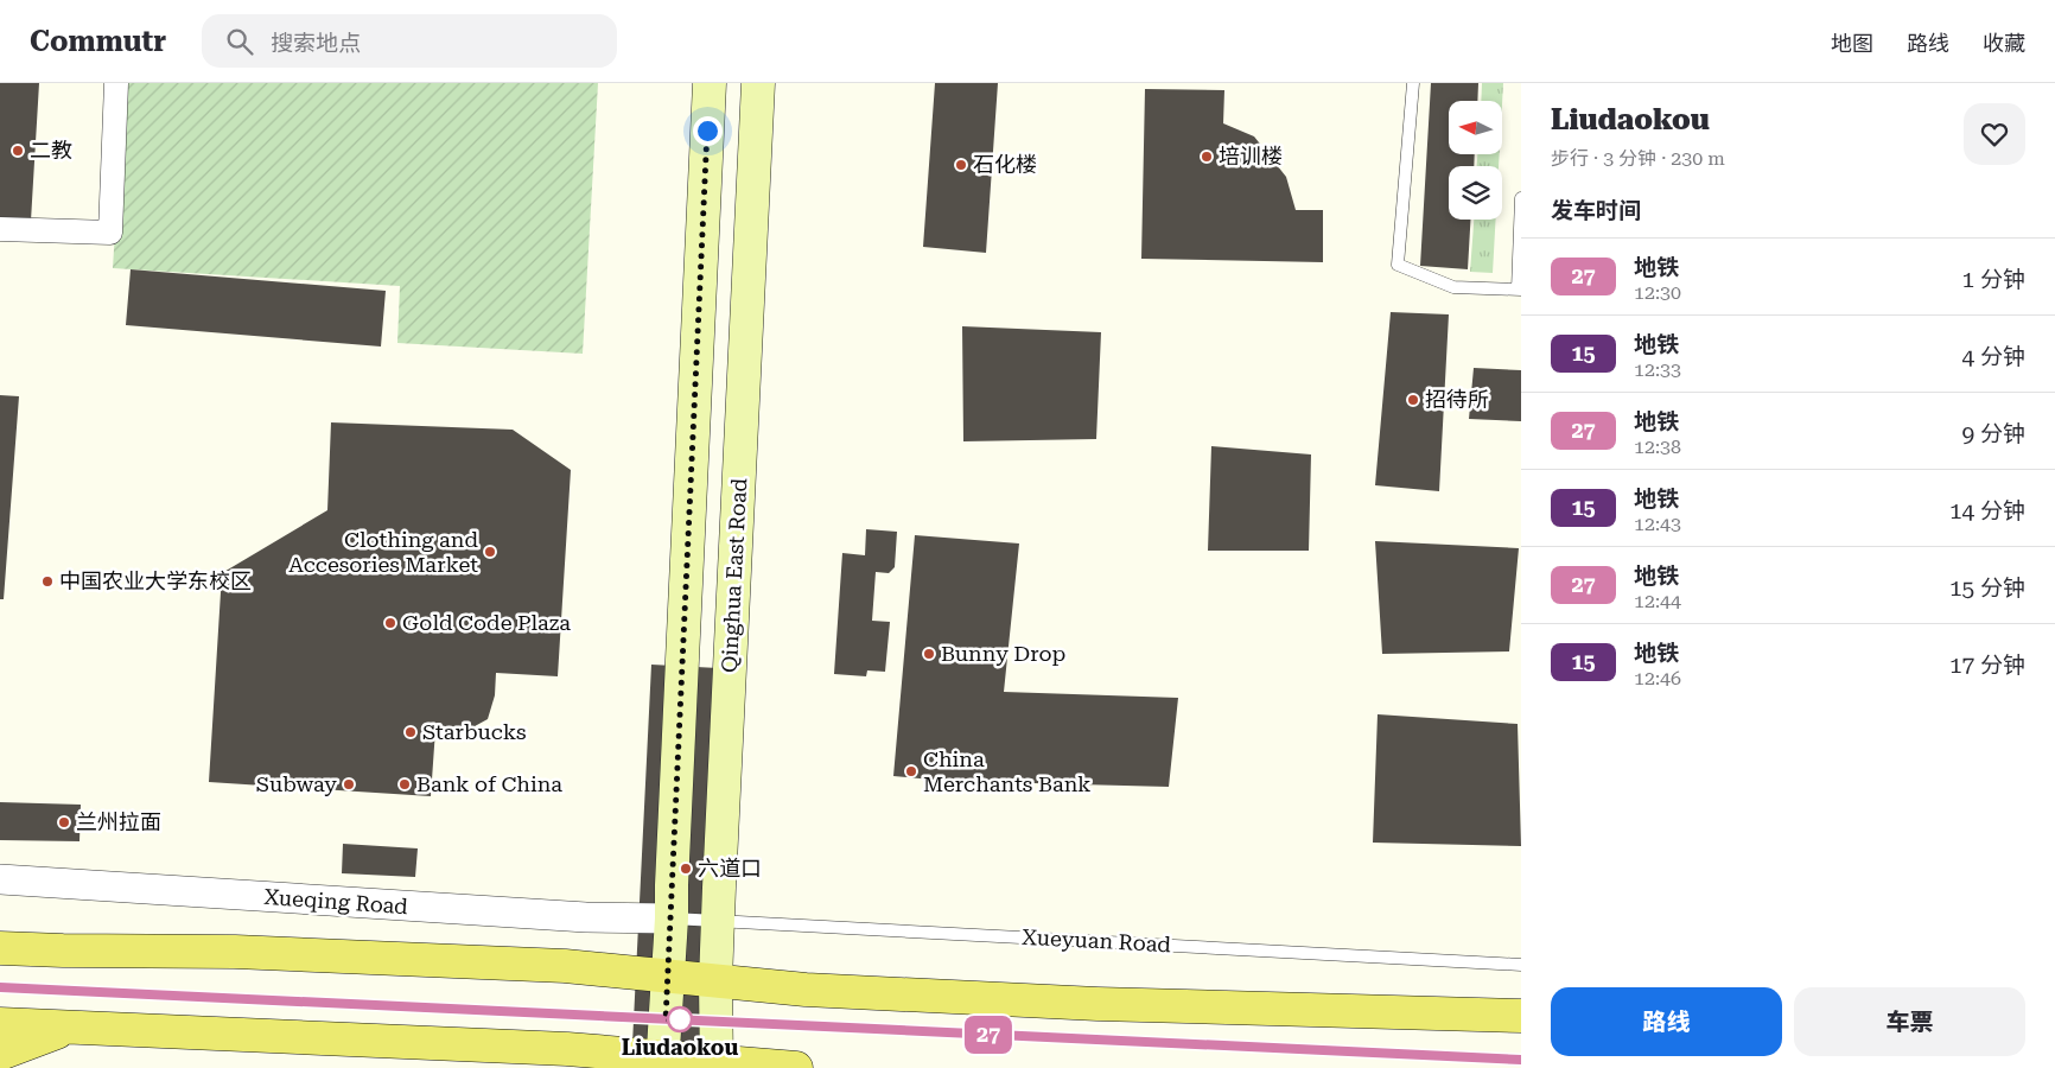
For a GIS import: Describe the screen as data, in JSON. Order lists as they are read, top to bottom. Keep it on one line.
{"streets":{"main road":["Qinghua East Road"],"street":["Xueqing Road"],"lane":["Xueyuan Road"]},"crossings":[["Qinghua East Road","Xueyuan Road"],["Xueqing Road","Xueyuan Road"]],"places":["二教","培训楼","石化楼","招待所","Clothing and Accesories Market","中国农业大学东校区","Gold Code Plaza","Bunny Drop","Starbucks","China Merchants Bank","Subway","Bank of China","兰州拉面","六道口","Liudaokou"],"lines":["metro line 27"],"north":"left","page":{"header":"Commutr","search":"搜索地点","nav":["地图","路线","收藏"],"on_map":"27","heading":[["Liudaokou","步行 · 3 分钟 · 230 m"],"发车时间"],"list":[{"mark":"27","name":"地铁","note":"12:30","value":"1 分钟"},{"mark":"15","name":"地铁","note":"12:33","value":"4 分钟"},{"mark":"27","name":"地铁","note":"12:38","value":"9 分钟"},{"mark":"15","name":"地铁","note":"12:43","value":"14 分钟"},{"mark":"27","name":"地铁","note":"12:44","value":"15 分钟"},{"mark":"15","name":"地铁","note":"12:46","value":"17 分钟"}],"buttons":["路线","车票"]}}
